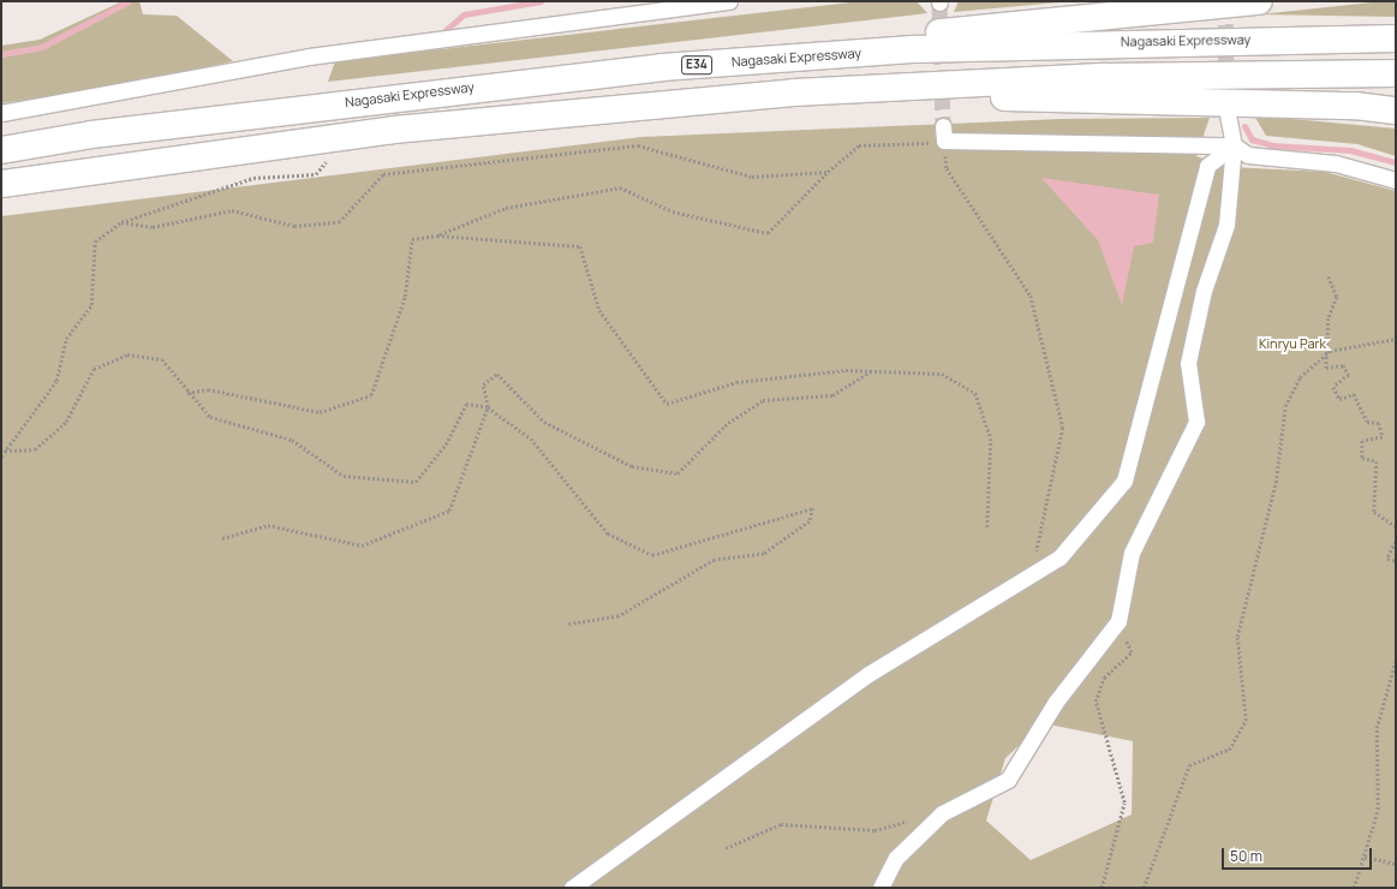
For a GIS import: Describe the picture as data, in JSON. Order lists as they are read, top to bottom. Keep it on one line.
{"streets":{"highway":["Nagasaki Expressway","E34"]},"parks":["Kinryu Park"],"scale_bar":"50 m"}
